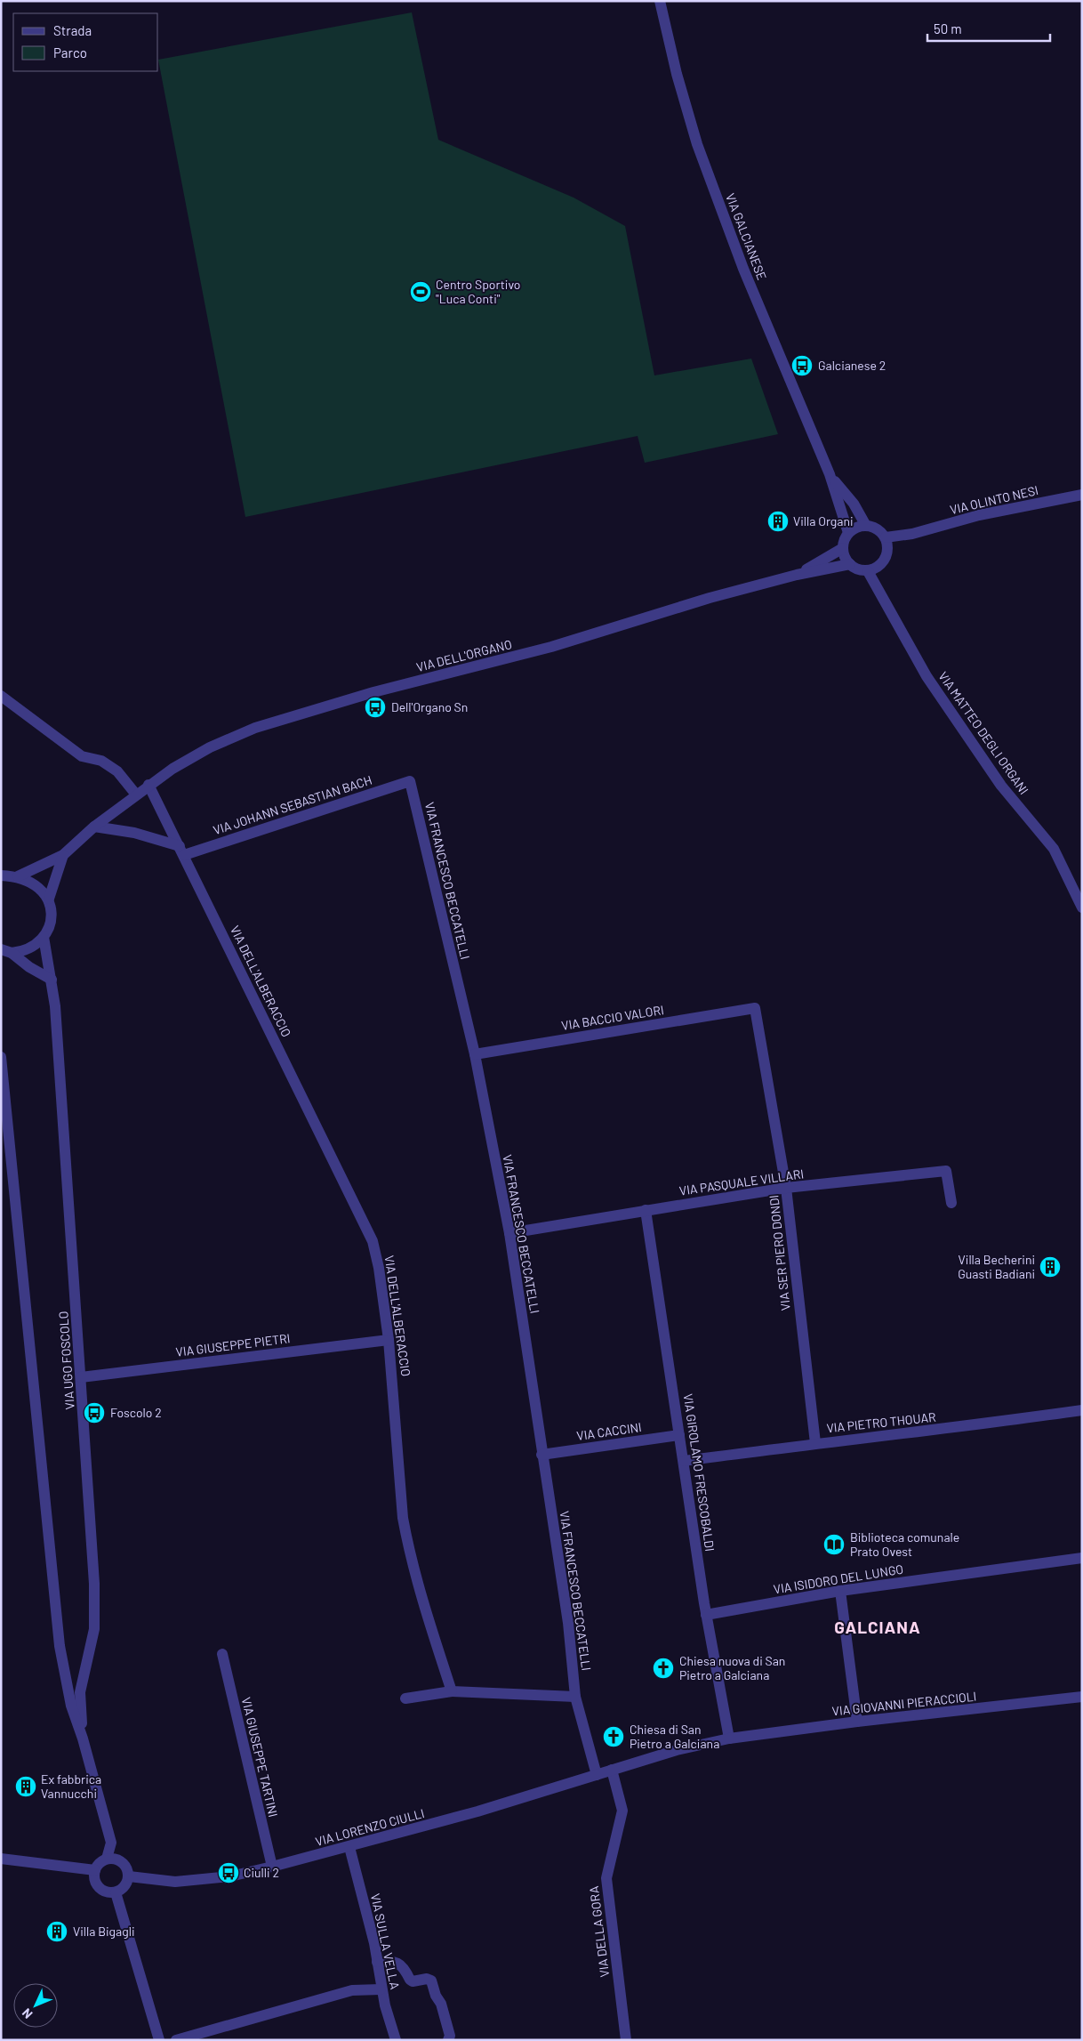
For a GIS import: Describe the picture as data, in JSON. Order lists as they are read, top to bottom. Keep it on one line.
{"streets":{"street":["VIA GALCIANESE","VIA OLINTO NESI","VIA DELL'ORGANO","VIA MATTEO DEGLI ORGANI","VIA JOHANN SEBASTIAN BACH","VIA FRANCESCO BECCATELLI","VIA DELL'ALBERACCIO","VIA BACCIO VALORI","VIA PASQUALE VILLARI","VIA SER PIERO DONDI","VIA GIUSEPPE PIETRI","VIA UGO FOSCOLO","VIA PIETRO THOUAR","VIA CACCINI","VIA GIROLAMO FRESCOBALDI","VIA ISIDORO DEL LUNGO","VIA GIOVANNI PIERACCIOLI","VIA GIUSEPPE TARTINI","VIA LORENZO CIULLI","VIA DELLA GORA","VIA SULLA VELLA"]},"crossings":[["VIA GALCIANESE","VIA OLINTO NESI"],["VIA GALCIANESE","VIA DELL'ORGANO"],["VIA GALCIANESE","VIA MATTEO DEGLI ORGANI"],["VIA OLINTO NESI","VIA DELL'ORGANO"],["VIA OLINTO NESI","VIA MATTEO DEGLI ORGANI"],["VIA DELL'ORGANO","VIA MATTEO DEGLI ORGANI"],["VIA DELL'ORGANO","VIA DELL'ALBERACCIO"],["VIA JOHANN SEBASTIAN BACH","VIA FRANCESCO BECCATELLI"],["VIA JOHANN SEBASTIAN BACH","VIA DELL'ALBERACCIO"],["VIA FRANCESCO BECCATELLI","VIA BACCIO VALORI"],["VIA FRANCESCO BECCATELLI","VIA PASQUALE VILLARI"],["VIA FRANCESCO BECCATELLI","VIA CACCINI"],["VIA FRANCESCO BECCATELLI","VIA LORENZO CIULLI"],["VIA DELL'ALBERACCIO","VIA GIUSEPPE PIETRI"],["VIA BACCIO VALORI","VIA SER PIERO DONDI"],["VIA PASQUALE VILLARI","VIA SER PIERO DONDI"],["VIA PASQUALE VILLARI","VIA GIROLAMO FRESCOBALDI"],["VIA SER PIERO DONDI","VIA PIETRO THOUAR"],["VIA GIUSEPPE PIETRI","VIA UGO FOSCOLO"],["VIA UGO FOSCOLO","VIA LORENZO CIULLI"],["VIA PIETRO THOUAR","VIA GIROLAMO FRESCOBALDI"],["VIA CACCINI","VIA GIROLAMO FRESCOBALDI"],["VIA GIROLAMO FRESCOBALDI","VIA ISIDORO DEL LUNGO"],["VIA GIROLAMO FRESCOBALDI","VIA GIOVANNI PIERACCIOLI"],["VIA GIOVANNI PIERACCIOLI","VIA LORENZO CIULLI"],["VIA GIOVANNI PIERACCIOLI","VIA DELLA GORA"],["VIA GIUSEPPE TARTINI","VIA LORENZO CIULLI"],["VIA LORENZO CIULLI","VIA DELLA GORA"],["VIA LORENZO CIULLI","VIA SULLA VELLA"]],"districts":["GALCIANA"],"places":{"sports":["Centro Sportivo \"Luca Conti\""],"bus stop":["Galcianese 2","Dell'Organo Sn","Foscolo 2","Ciulli 2"],"building":["Villa Organi","Villa Becherini Guasti Badiani","Ex fabbrica Vannucchi","Villa Bigagli"],"library":["Biblioteca comunale Prato Ovest"],"church":["Chiesa nuova di San Pietro a Galciana","Chiesa di San Pietro a Galciana"]},"legend":["Strada","Parco"],"scale_bar":"50 m","north":"bottom left"}
